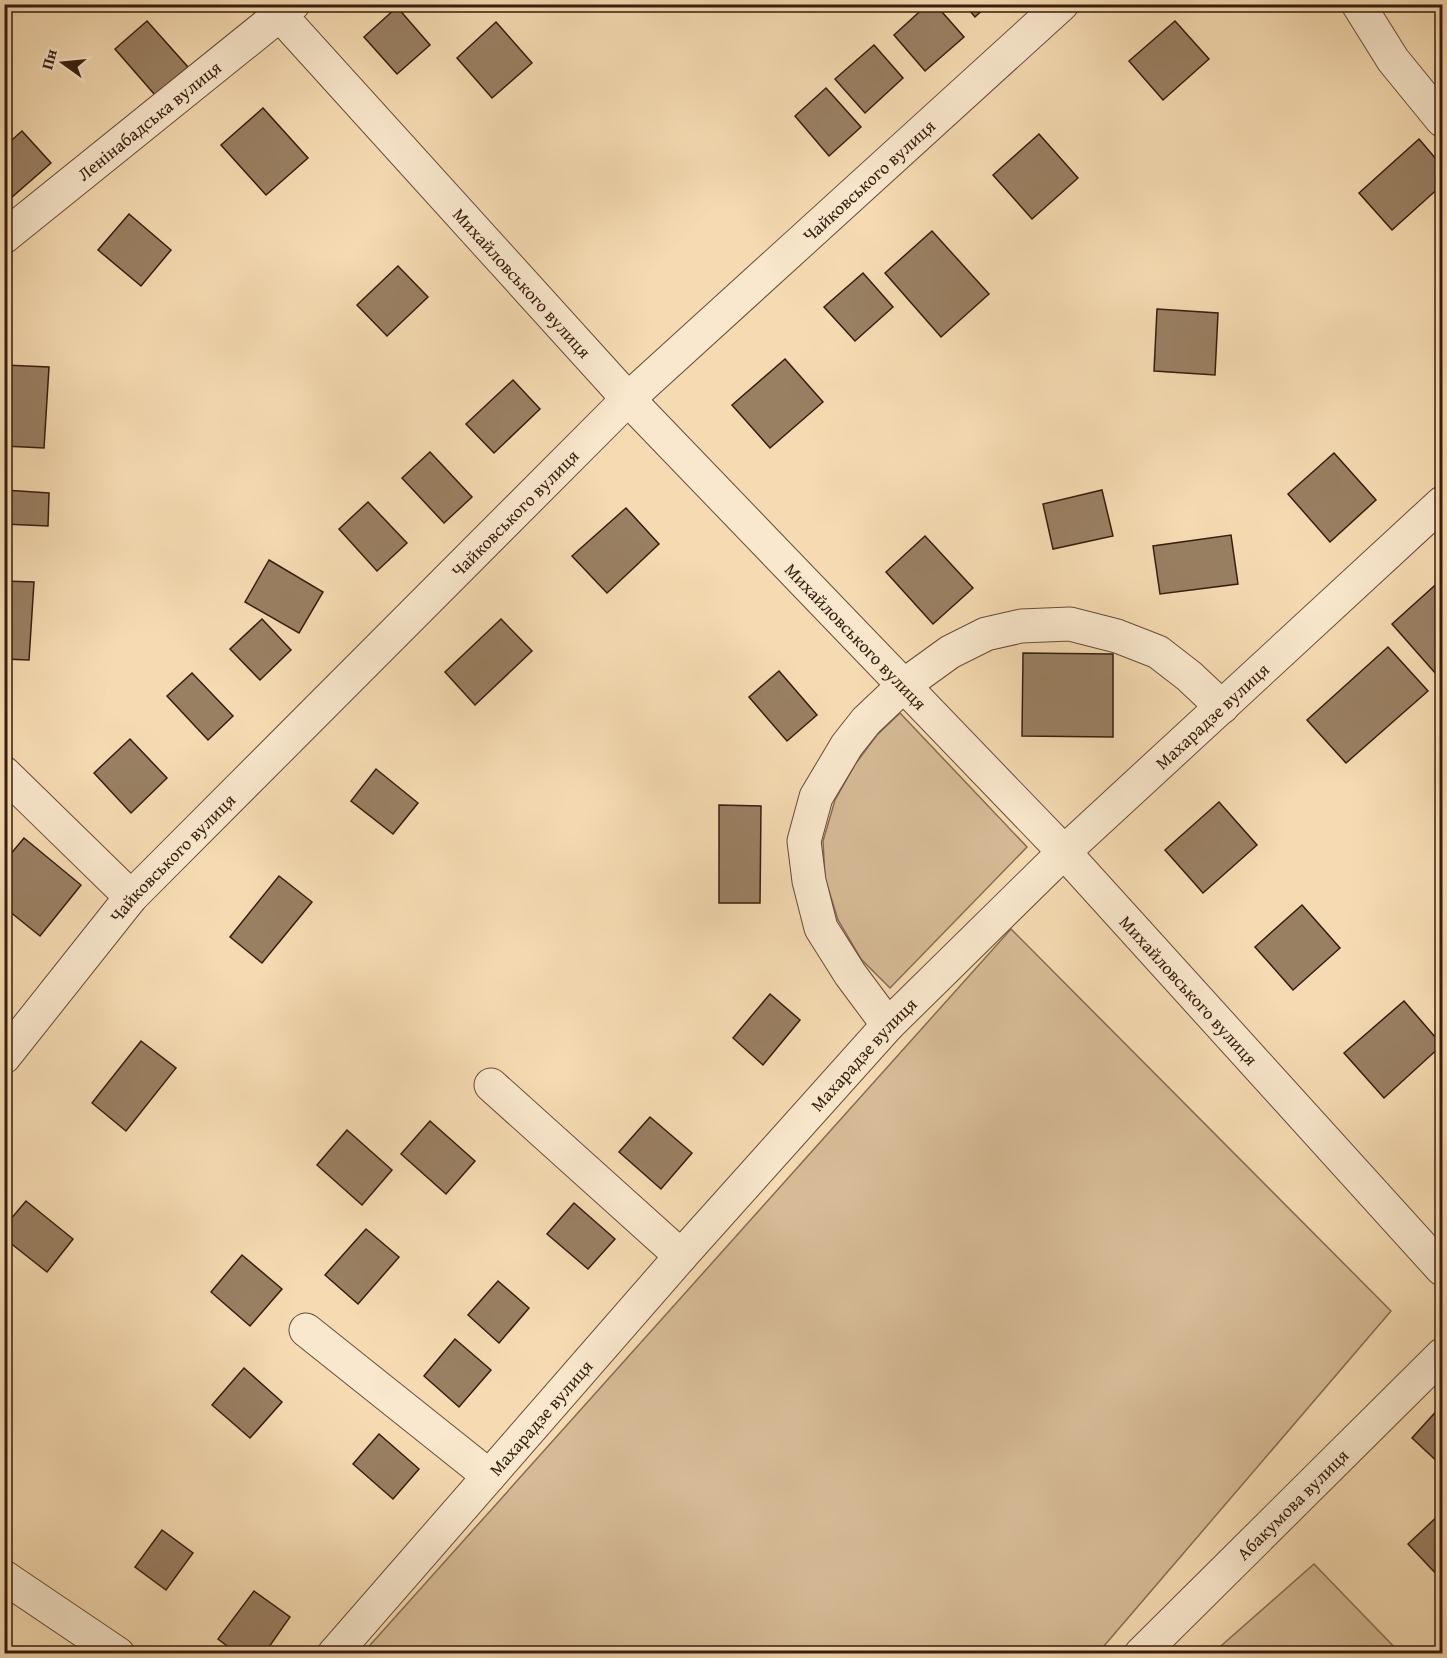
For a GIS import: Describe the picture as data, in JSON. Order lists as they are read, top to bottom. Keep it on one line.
{"streets":{"street":["Ленінабадська вулиця","Чайковського вулиця","Михайловського вулиця","Махарадзе вулиця","Абакумова вулиця"]},"crossings":[["Ленінабадська вулиця","Михайловського вулиця"],["Чайковського вулиця","Михайловського вулиця"],["Михайловського вулиця","Махарадзе вулиця"]],"north":"left"}
